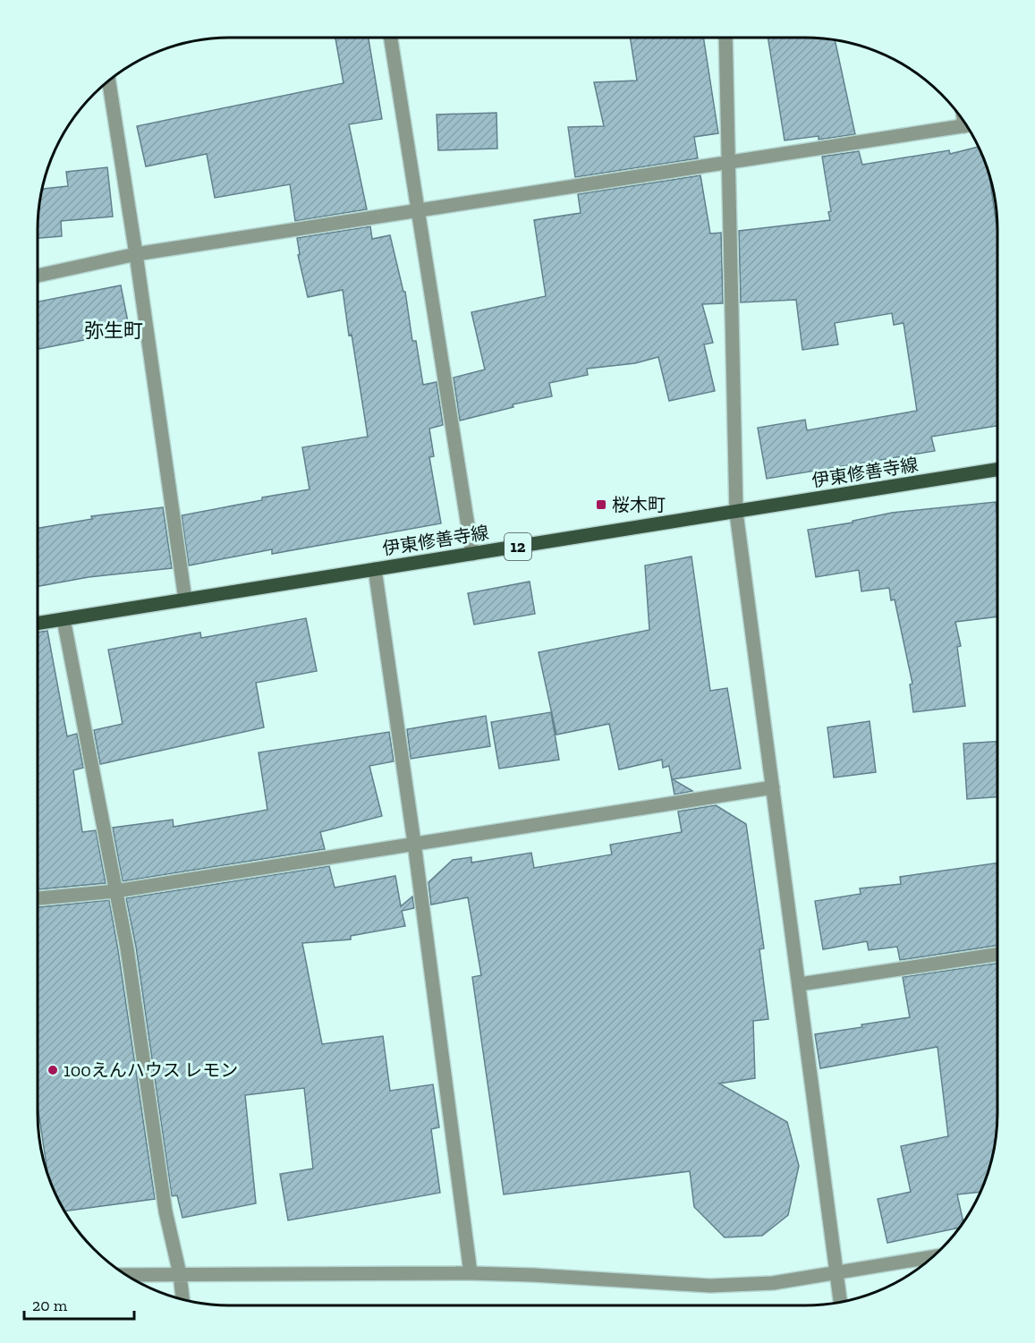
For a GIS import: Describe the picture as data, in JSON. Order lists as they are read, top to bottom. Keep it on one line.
{"streets":{"main road":["伊東修善寺線","12"]},"districts":["弥生町"],"places":{"transit":["桜木町"],"other":["100えんハウス レモン"]},"scale_bar":"20 m"}
